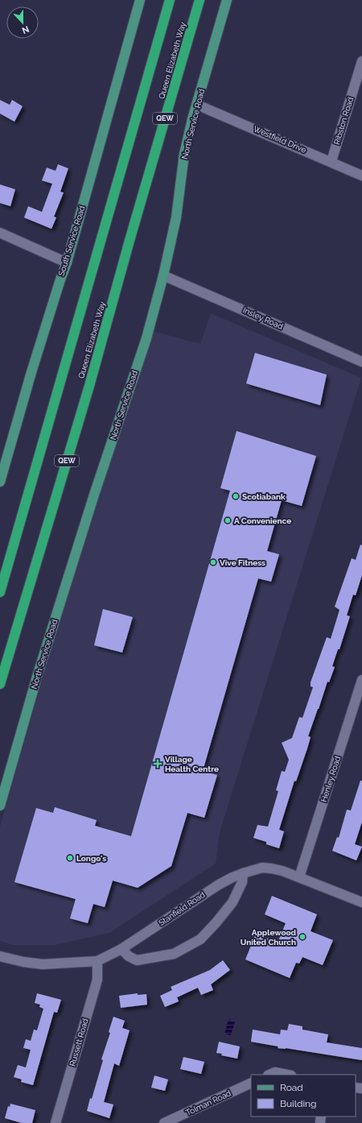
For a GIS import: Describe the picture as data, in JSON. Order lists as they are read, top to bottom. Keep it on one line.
{"streets":{"highway":["Queen Elizabeth Way","QEW"],"main road":["North Service Road","South Service Road"],"street":["Ribston Road","Westfield Drive","Insley Road","Henley Road","Stanfield Road","Russett Road","Tolman Road"]},"crossings":[["Ribston Road","Westfield Drive"],["North Service Road","Westfield Drive"],["North Service Road","Insley Road"],["Henley Road","Stanfield Road"],["Stanfield Road","Russett Road"]],"places":{"other":["Scotiabank","A Convenience","Vive Fitness","Longo's","Applewood United Church"],"health":["Village Health Centre"]},"legend":["Road","Building"],"north":"bottom"}
